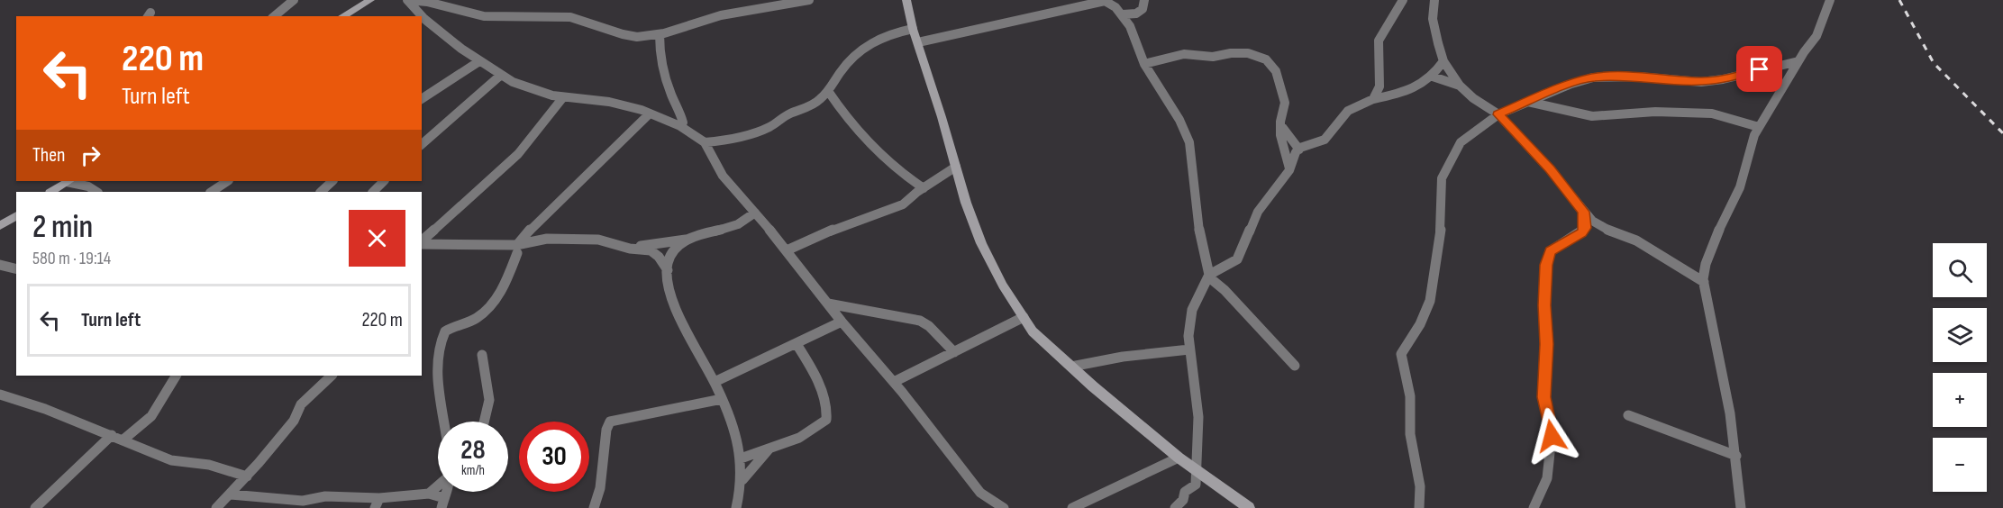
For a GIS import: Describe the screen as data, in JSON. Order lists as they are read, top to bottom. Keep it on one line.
{"page":{"turn":["220 m","Turn left"],"then":"Then","heading":["2 min","580 m · 19:14"],"map_buttons":["+","−"],"list":[{"name":"Turn left","value":"220 m"}],"speed":"28 km/h","limit":"30"}}
